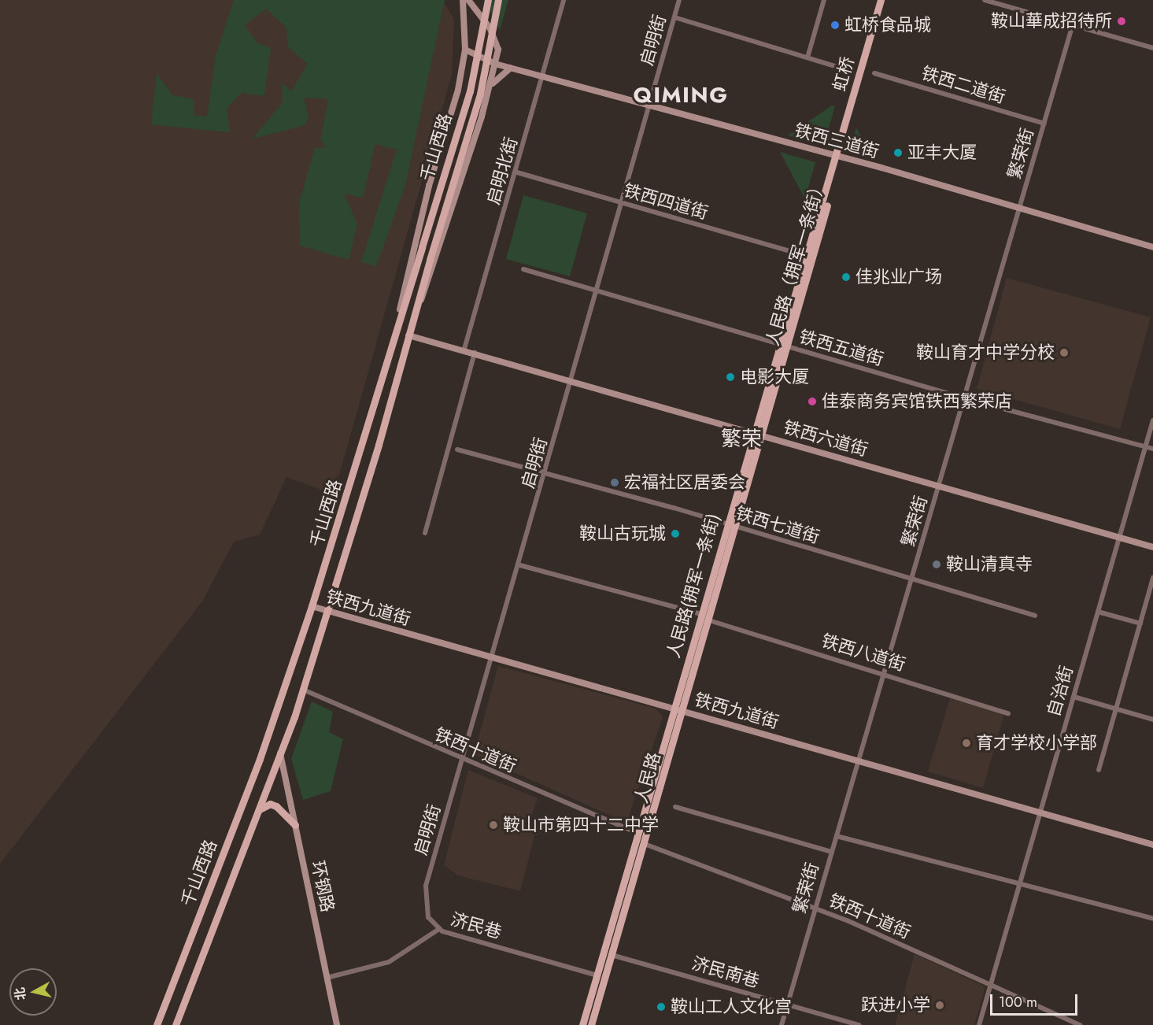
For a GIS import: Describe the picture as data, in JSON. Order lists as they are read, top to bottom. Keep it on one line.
{"streets":{"main road":["虹桥","铁西三道街","千山西路","人民路（拥军一条街）","铁西六道街","人民路(拥军一条街)","铁西九道街","人民路","环钢路"],"street":["启明街","铁西二道街","繁荣街","启明北街","铁西四道街","铁西五道街","铁西七道街","铁西八道街","自治街","铁西十道街","济民巷","济民南巷"]},"crossings":[["启明街","铁西三道街"],["启明街","铁西四道街"],["启明街","铁西五道街"],["启明街","铁西六道街"],["启明街","铁西七道街"],["启明街","铁西九道街"],["启明街","铁西十道街"],["启明街","济民巷"],["虹桥","铁西三道街"],["虹桥","人民路（拥军一条街）"],["虹桥","人民路(拥军一条街)"],["铁西二道街","繁荣街"],["铁西三道街","繁荣街"],["铁西三道街","启明北街"],["铁西三道街","人民路（拥军一条街）"],["铁西三道街","人民路(拥军一条街)"],["千山西路","铁西六道街"],["千山西路","铁西九道街"],["千山西路","铁西十道街"],["千山西路","环钢路"],["繁荣街","铁西五道街"],["繁荣街","铁西六道街"],["繁荣街","铁西七道街"],["繁荣街","铁西九道街"],["繁荣街","铁西八道街"],["繁荣街","铁西十道街"],["繁荣街","济民南巷"],["启明北街","铁西四道街"],["启明北街","铁西六道街"],["铁西四道街","人民路(拥军一条街)"],["人民路（拥军一条街）","铁西五道街"],["人民路（拥军一条街）","铁西六道街"],["人民路（拥军一条街）","铁西七道街"],["人民路（拥军一条街）","人民路(拥军一条街)"],["人民路（拥军一条街）","铁西八道街"],["人民路（拥军一条街）","人民路"],["铁西五道街","人民路(拥军一条街)"],["铁西五道街","自治街"],["铁西六道街","人民路(拥军一条街)"],["铁西六道街","自治街"],["铁西七道街","人民路(拥军一条街)"],["人民路(拥军一条街)","铁西九道街"],["人民路(拥军一条街)","铁西十道街"],["人民路(拥军一条街)","济民巷"],["铁西九道街","自治街"],["铁西九道街","人民路"],["铁西八道街","人民路"],["自治街","铁西十道街"],["铁西十道街","人民路"],["人民路","济民南巷"],["环钢路","济民巷"]],"districts":["QIMING","繁荣"],"places":["鞍山華成招待所","虹桥食品城","亚丰大厦","佳兆业广场","鞍山育才中学分校","电影大厦","佳泰商务宾馆铁西繁荣店","宏福社区居委会","鞍山古玩城","鞍山清真寺","育才学校小学部","鞍山市第四十二中学","跃进小学","鞍山工人文化宫"],"scale_bar":"100 m","north":"left"}
